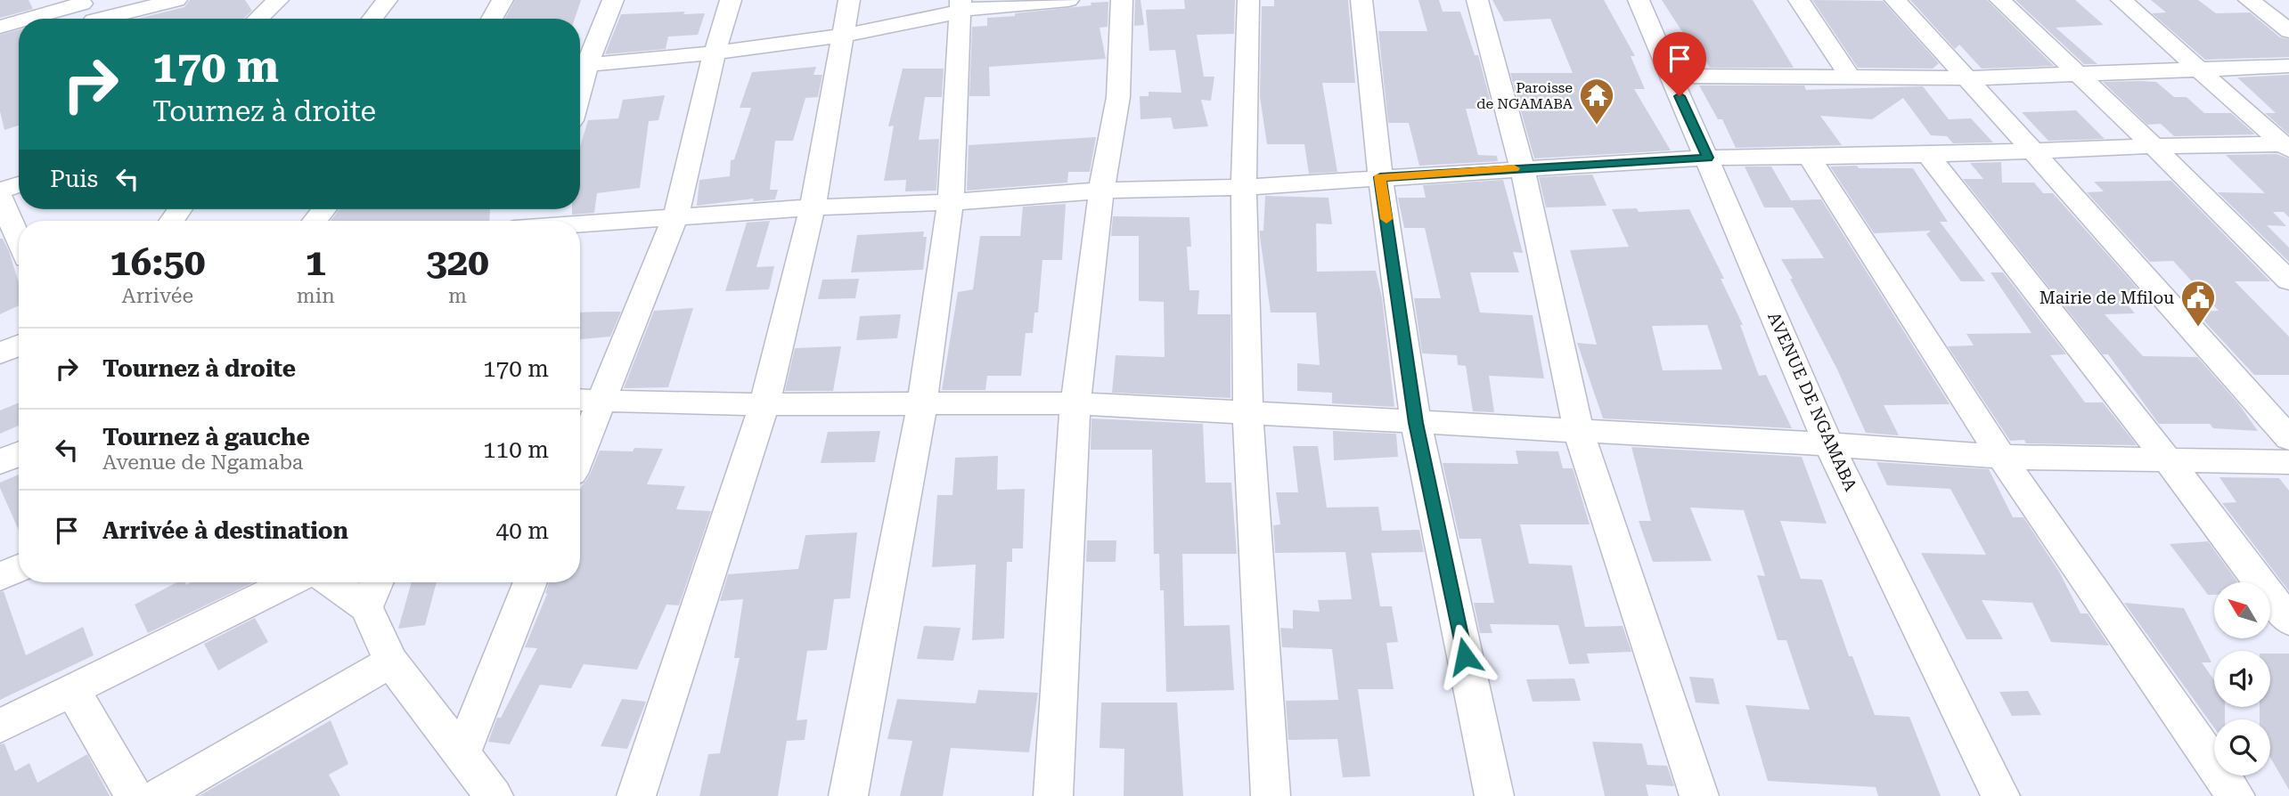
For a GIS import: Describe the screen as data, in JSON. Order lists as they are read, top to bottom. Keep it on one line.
{"streets":{"street":["AVENUE DE NGAMABA"]},"places":{"temple":["Paroisse de NGAMABA"],"public building":["Mairie de Mfilou"]},"north":"top left","page":{"turn":["170 m","Tournez à droite"],"then":"Puis","eta":["16:50","Arrivée","1","min","320","m"],"list":[{"name":"Tournez à droite","value":"170 m"},{"name":"Tournez à gauche","note":"Avenue de Ngamaba","value":"110 m"},{"name":"Arrivée à destination","value":"40 m"}]}}
